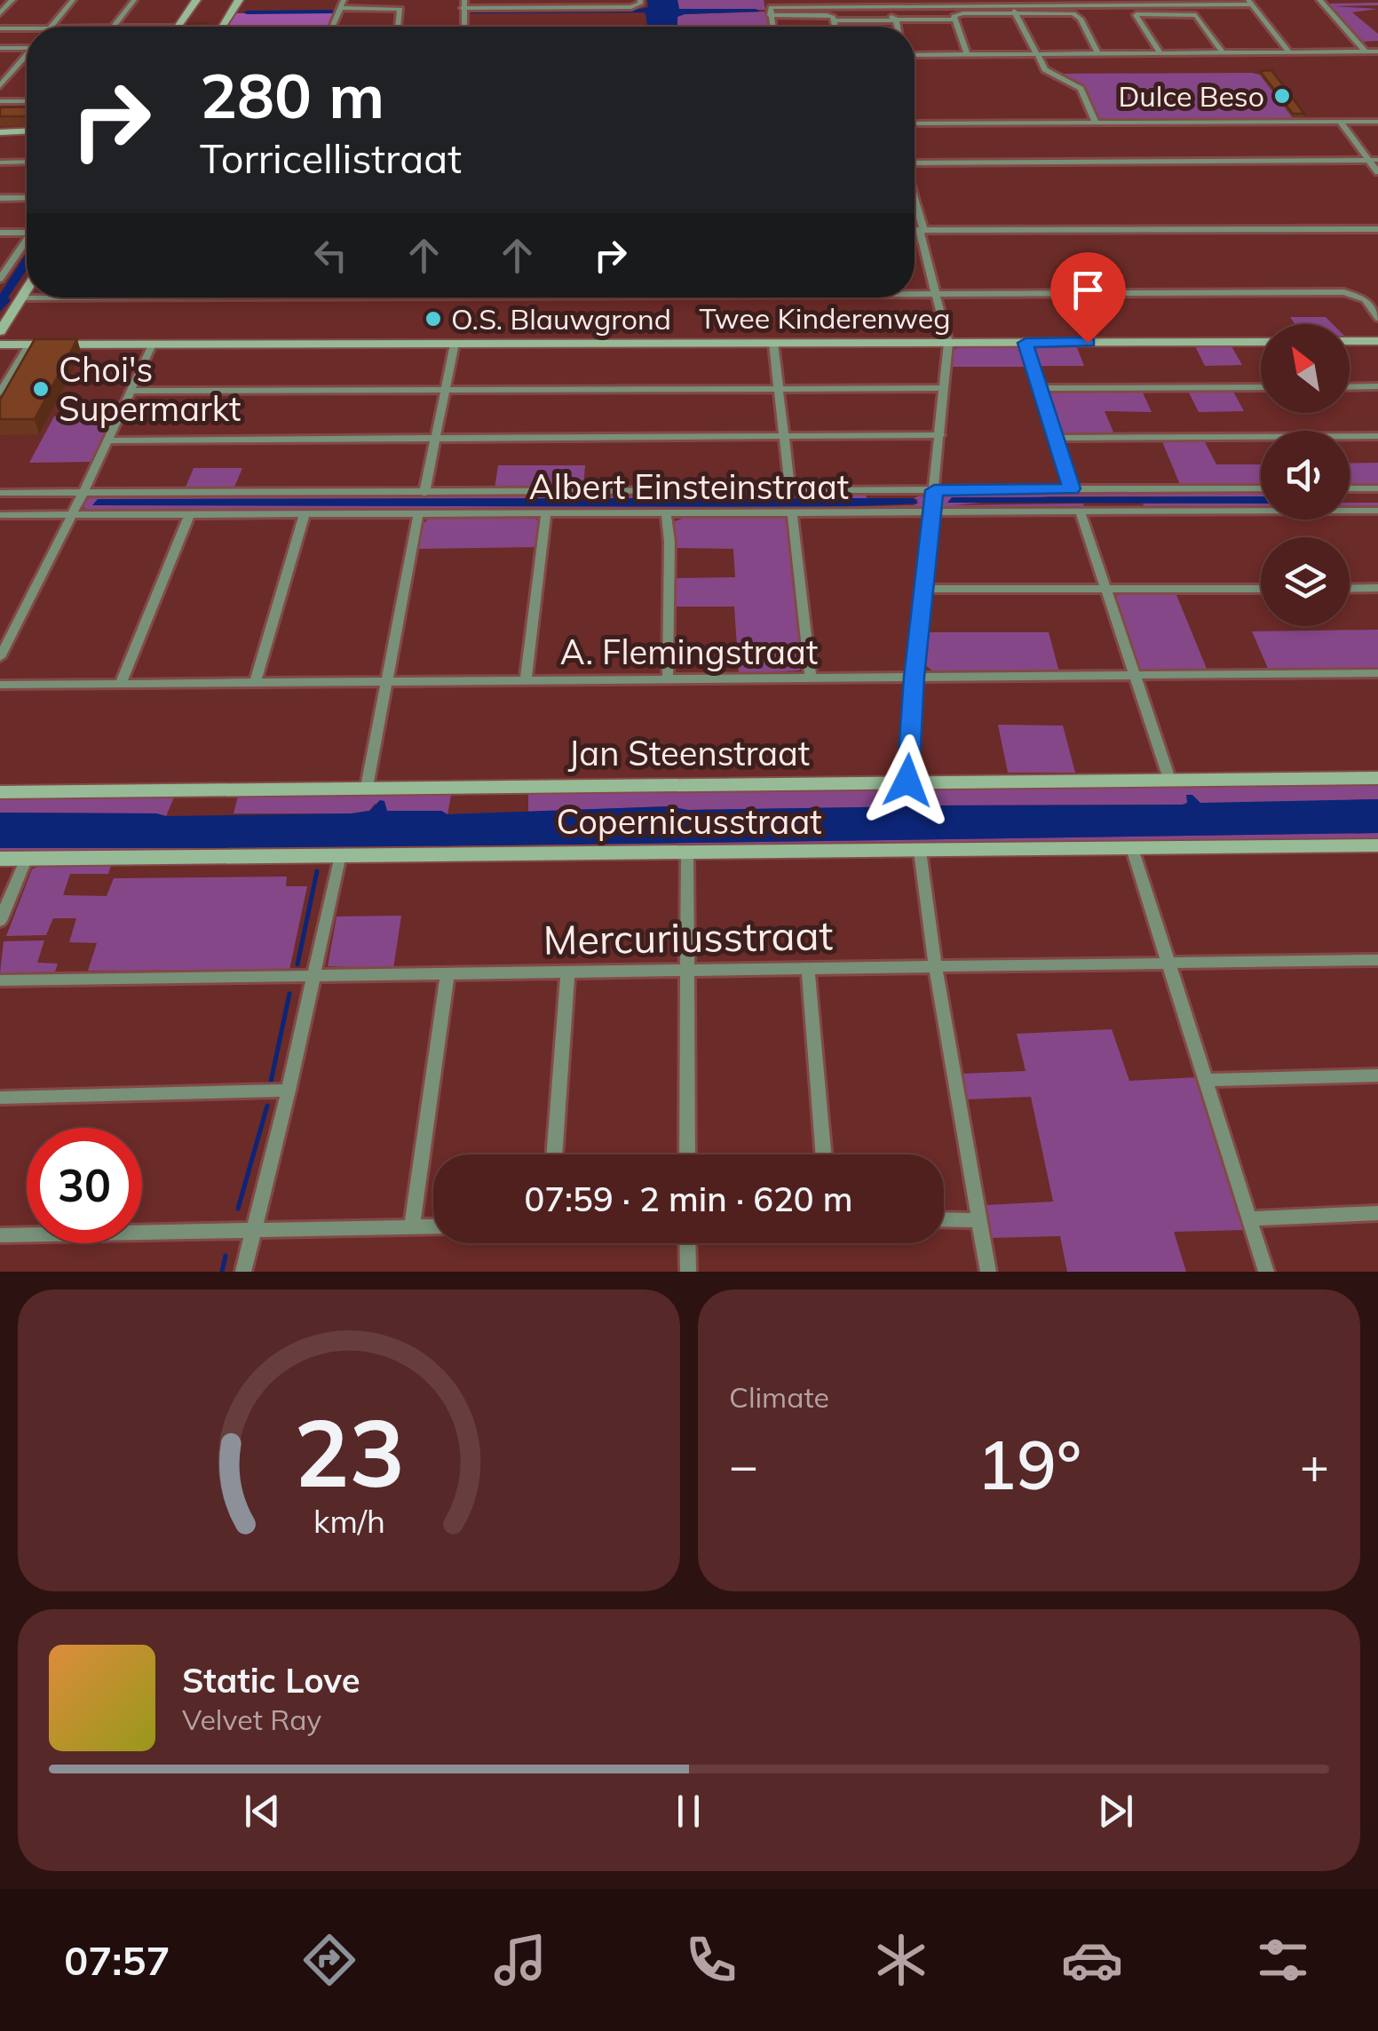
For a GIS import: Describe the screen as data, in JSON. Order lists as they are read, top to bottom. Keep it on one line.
{"streets":{"street":["Twee Kinderenweg","Albert Einsteinstraat","A. Flemingstraat","Jan Steenstraat","Copernicusstraat","Mercuriusstraat"]},"places":["Dulce Beso","O.S. Blauwgrond","Choi's Supermarkt"],"north":"top left","page":{"turn":["280 m","Torricellistraat"],"limit":"30","trip":"07:59 · 2 min · 620 m","tile":"Climate","heat":["−","19°","+"],"song":["Static Love","Velvet Ray"],"tabs":"07:57","gauge":["23","km/h"]}}
